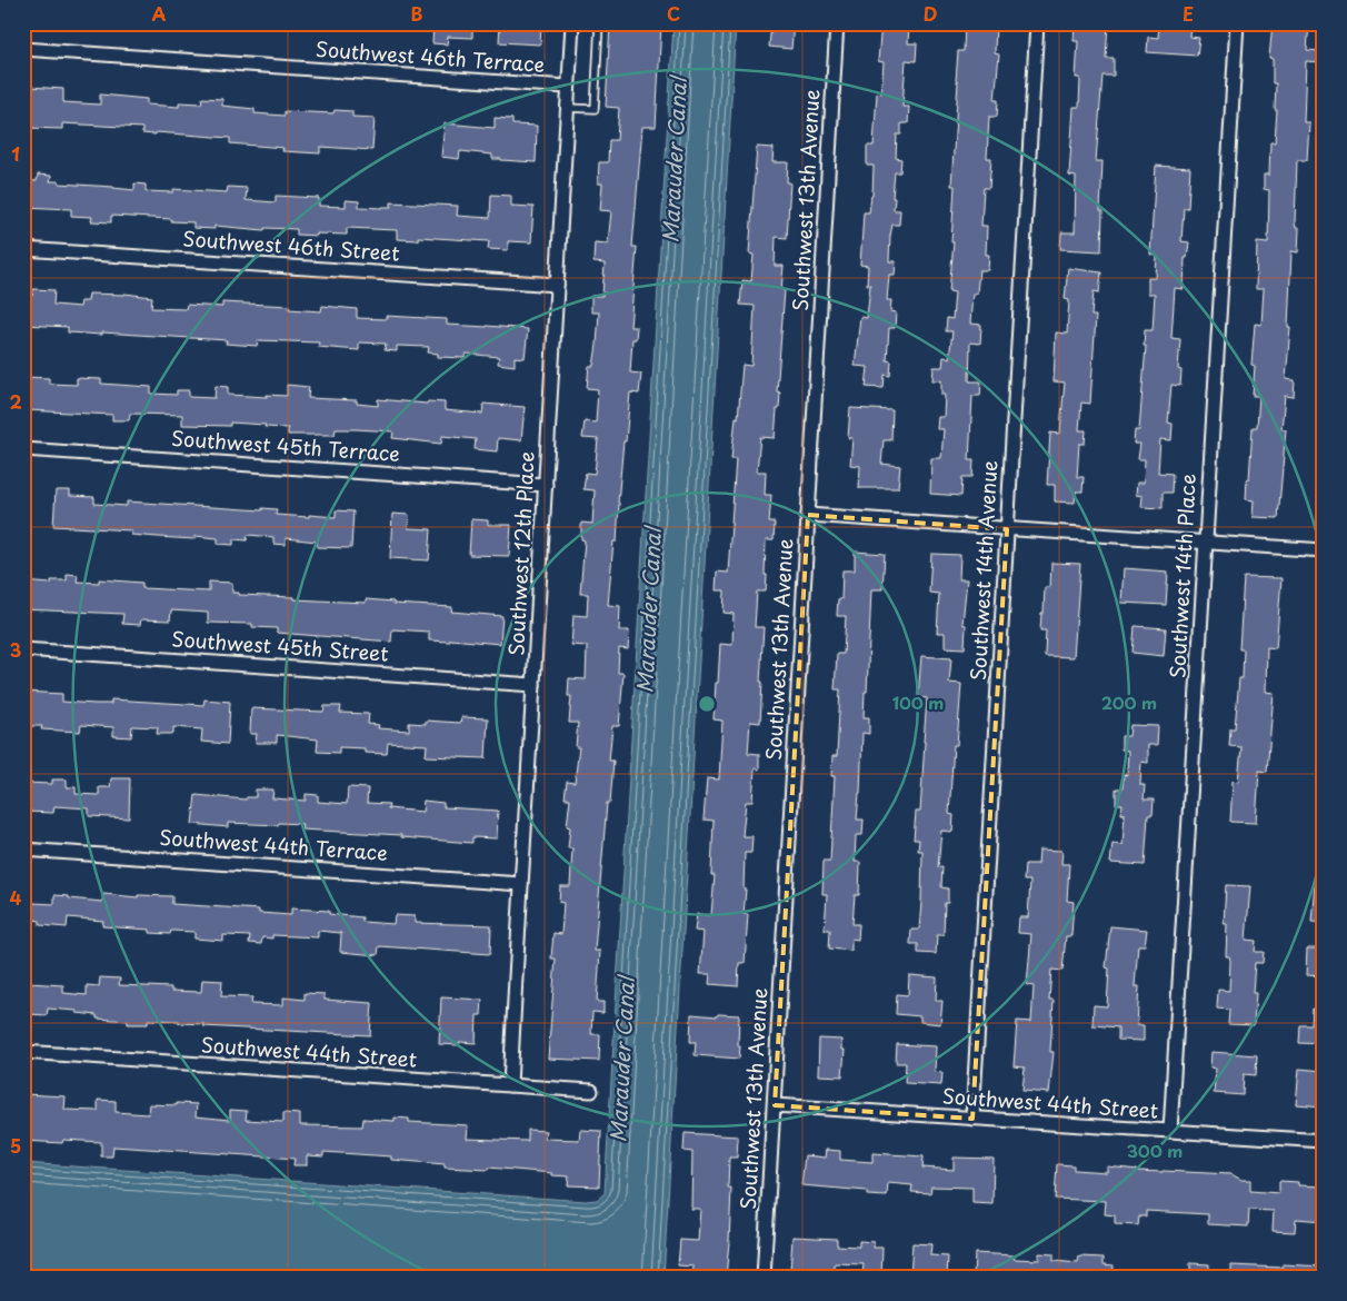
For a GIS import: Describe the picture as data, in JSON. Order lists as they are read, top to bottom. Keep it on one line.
{"streets":{"street":["Southwest 46th Terrace","Southwest 13th Avenue","Southwest 46th Street","Southwest 45th Terrace","Southwest 12th Place","Southwest 14th Avenue","Southwest 14th Place","Southwest 45th Street","Southwest 44th Terrace","Southwest 44th Street"]},"crossings":[["Southwest 46th Terrace","Southwest 12th Place"],["Southwest 13th Avenue","Southwest 44th Street"],["Southwest 46th Street","Southwest 12th Place"],["Southwest 45th Terrace","Southwest 12th Place"],["Southwest 12th Place","Southwest 45th Street"],["Southwest 12th Place","Southwest 44th Terrace"],["Southwest 12th Place","Southwest 44th Street"],["Southwest 14th Avenue","Southwest 44th Street"],["Southwest 14th Place","Southwest 44th Street"]],"water":["Marauder Canal"],"grid":{"columns":["A","B","C","D","E"],"rows":["1","2","3","4","5"]},"rings":["100 m","200 m","300 m"]}
